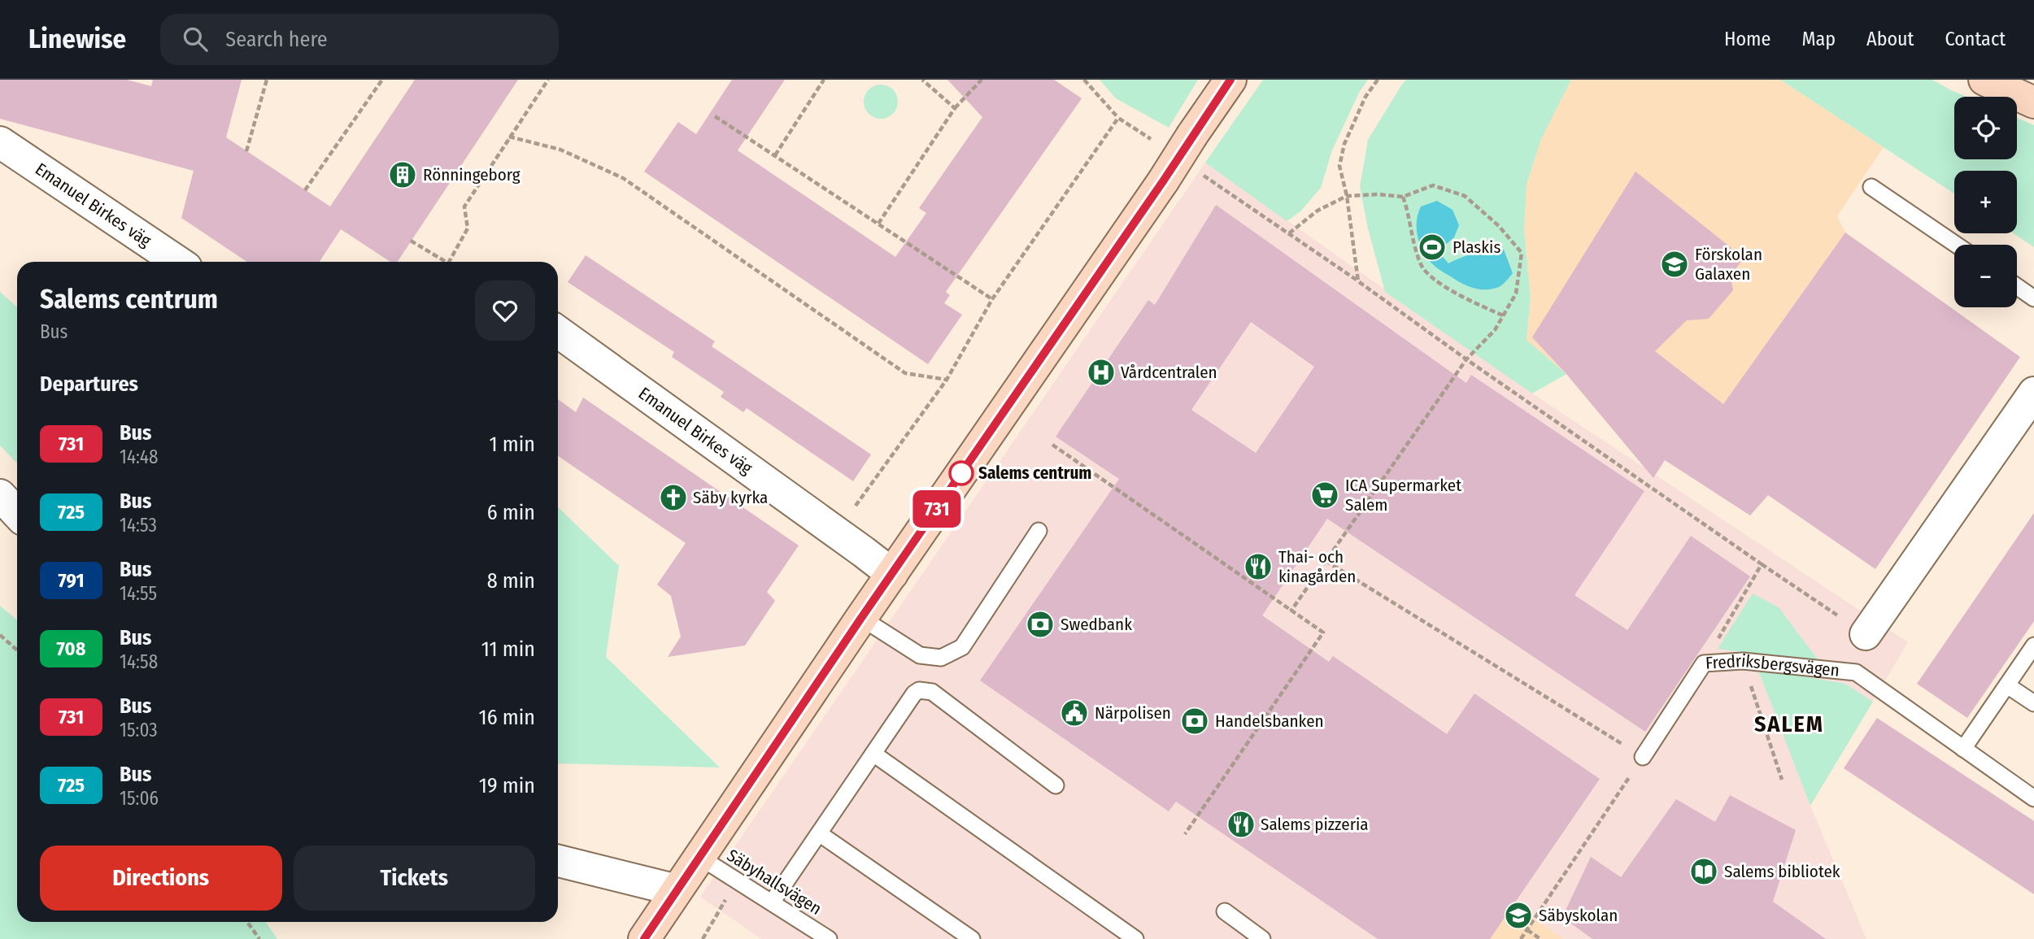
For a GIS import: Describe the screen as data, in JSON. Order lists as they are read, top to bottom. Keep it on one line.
{"streets":{"street":["Emanuel Birkes väg"],"lane":["Fredriksbergsvägen","Säbyhallsvägen"]},"districts":["SALEM"],"places":{"building":["Rönningeborg"],"sports":["Plaskis"],"school or university":["Förskolan Galaxen","Säbyskolan"],"hospital":["Vårdcentralen"],"other":["Salems centrum"],"supermarket":["ICA Supermarket Salem"],"church":["Säby kyrka"],"restaurant":["Thai- och kinagården","Salems pizzeria"],"bank":["Swedbank","Handelsbanken"],"public building":["Närpolisen"],"library":["Salems bibliotek"]},"lines":["bus line 731"],"page":{"header":"Linewise","search":"Search here","nav":["Home","Map","About","Contact"],"on_map":"731","map_buttons":["+","−"],"heading":[["Salems centrum","Bus"],"Departures"],"list":[{"mark":"731","name":"Bus","note":"14:48","value":"1 min"},{"mark":"725","name":"Bus","note":"14:53","value":"6 min"},{"mark":"791","name":"Bus","note":"14:55","value":"8 min"},{"mark":"708","name":"Bus","note":"14:58","value":"11 min"},{"mark":"731","name":"Bus","note":"15:03","value":"16 min"},{"mark":"725","name":"Bus","note":"15:06","value":"19 min"}],"buttons":["Directions","Tickets"]}}
